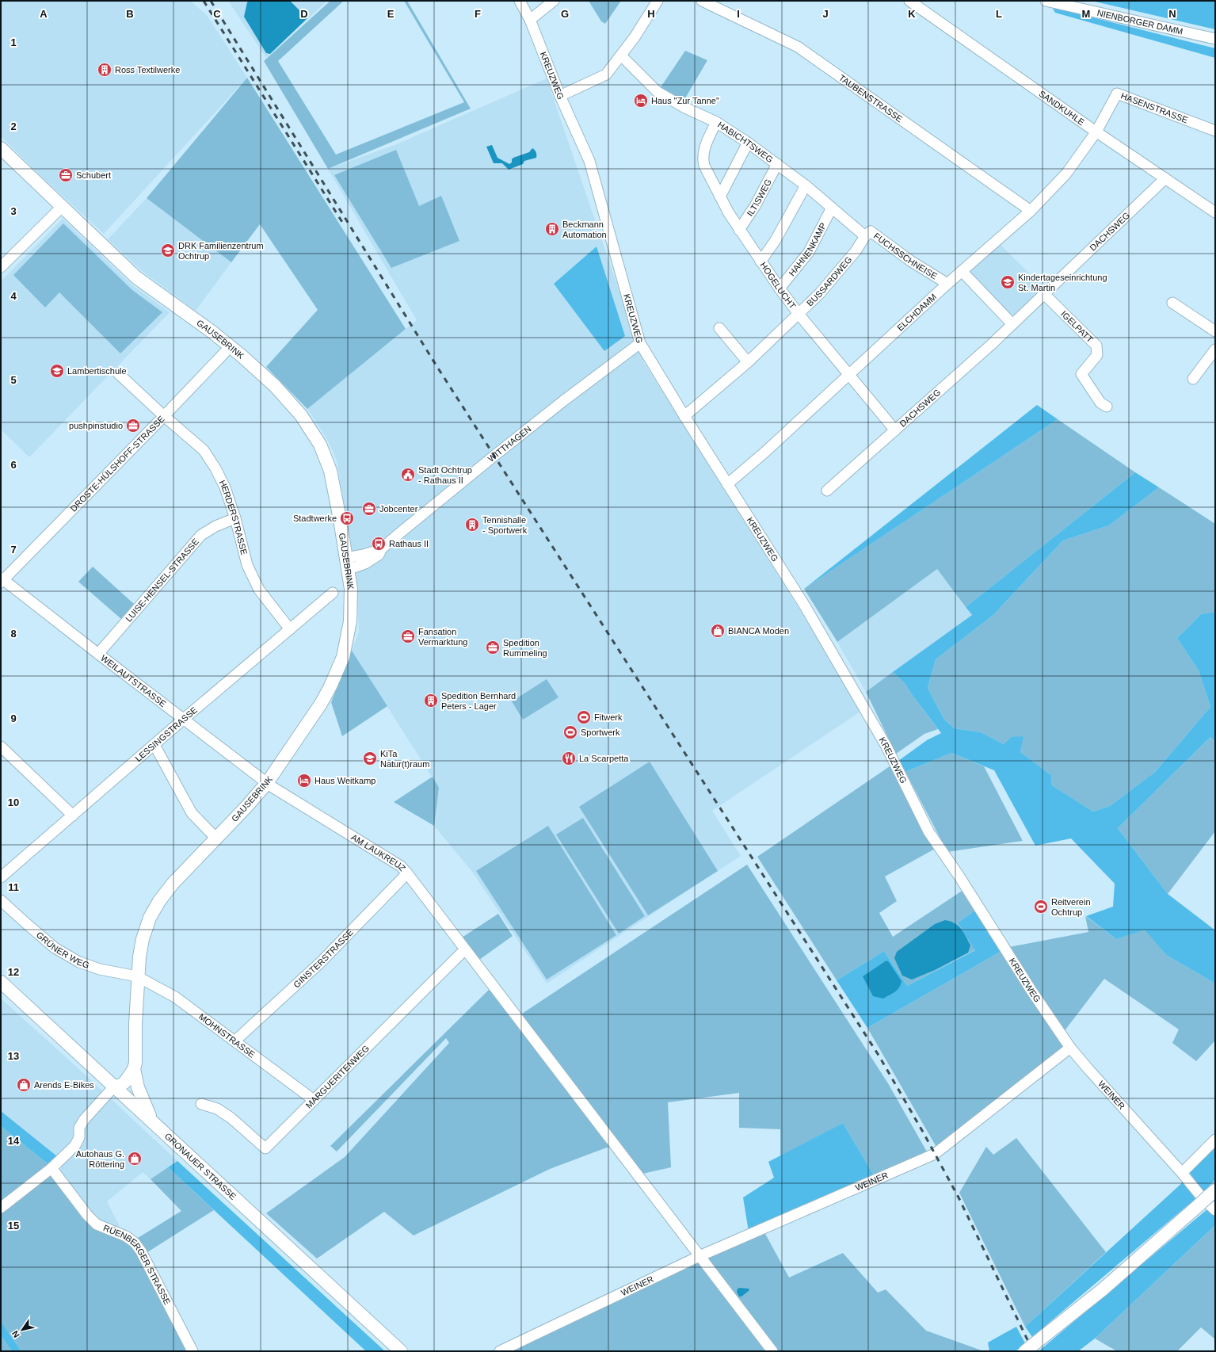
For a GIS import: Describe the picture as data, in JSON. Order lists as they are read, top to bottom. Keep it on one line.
{"streets":{"main road":["GAUSEBRINK","GRONAUER STRASSE"],"street":["NIENBORGER DAMM","KREUZWEG","TAUBENSTRASSE","SANDKUHLE","HASENSTRASSE","HABICHTSWEG","ILTISWEG","DACHSWEG","HAHNENKAMP","FUCHSSCHNEISE","BUSSARDWEG","HOGELUCHT","ELCHDAMM","IGELPATT","WITTHAGEN","DROSTE-HÜLSHOFF-STRASSE","HERDERSTRASSE","LUISE-HENSEL-STRASSE","WEILAUTSTRASSE","LESSINGSTRASSE","AM LAUKREUZ","GRÜNER WEG","GINSTERSTRASSE","MOHNSTRASSE","MARGUERITENWEG","WEINER","RÜENBERGER STRASSE"]},"crossings":[["KREUZWEG","BUSSARDWEG"],["KREUZWEG","ELCHDAMM"],["KREUZWEG","WITTHAGEN"],["KREUZWEG","WEINER"],["TAUBENSTRASSE","ELCHDAMM"],["SANDKUHLE","HASENSTRASSE"],["SANDKUHLE","DACHSWEG"],["SANDKUHLE","ELCHDAMM"],["HASENSTRASSE","ELCHDAMM"],["HABICHTSWEG","ILTISWEG"],["HABICHTSWEG","HAHNENKAMP"],["HABICHTSWEG","FUCHSSCHNEISE"],["HABICHTSWEG","BUSSARDWEG"],["HABICHTSWEG","HOGELUCHT"],["ILTISWEG","HOGELUCHT"],["DACHSWEG","HOGELUCHT"],["DACHSWEG","IGELPATT"],["HAHNENKAMP","HOGELUCHT"],["FUCHSSCHNEISE","BUSSARDWEG"],["FUCHSSCHNEISE","ELCHDAMM"],["BUSSARDWEG","HOGELUCHT"],["HOGELUCHT","ELCHDAMM"],["GAUSEBRINK","WITTHAGEN"],["GAUSEBRINK","DROSTE-HÜLSHOFF-STRASSE"],["GAUSEBRINK","WEILAUTSTRASSE"],["GAUSEBRINK","AM LAUKREUZ"],["GAUSEBRINK","GRÜNER WEG"],["GAUSEBRINK","MOHNSTRASSE"],["GAUSEBRINK","GRONAUER STRASSE"],["DROSTE-HÜLSHOFF-STRASSE","HERDERSTRASSE"],["DROSTE-HÜLSHOFF-STRASSE","WEILAUTSTRASSE"],["HERDERSTRASSE","LUISE-HENSEL-STRASSE"],["HERDERSTRASSE","LESSINGSTRASSE"],["LUISE-HENSEL-STRASSE","WEILAUTSTRASSE"],["WEILAUTSTRASSE","LESSINGSTRASSE"],["WEILAUTSTRASSE","AM LAUKREUZ"],["AM LAUKREUZ","GINSTERSTRASSE"],["AM LAUKREUZ","MARGUERITENWEG"],["AM LAUKREUZ","WEINER"],["GRÜNER WEG","MOHNSTRASSE"],["GINSTERSTRASSE","MOHNSTRASSE"],["MOHNSTRASSE","MARGUERITENWEG"]],"places":{"building":["Ross Textilwerke","Beckmann Automation","Tennishalle - Sportwerk","Spedition Bernhard Peters - Lager"],"hotel":["Haus \"Zur Tanne\"","Haus Weitkamp"],"office":["Schubert","pushpinstudio","Jobcenter","Fansation Vermarktung","Spedition Rummeling"],"school or university":["DRK Familienzentrum Ochtrup","Kindertageseinrichtung St. Martin","Lambertischule","KiTa Natur(t)raum"],"public building":["Stadt Ochtrup - Rathaus II"],"bus stop":["Stadtwerke","Rathaus II"],"shop":["BIANCA Moden","Arends E-Bikes","Autohaus G. Röttering"],"sports":["Fitwerk","Sportwerk","Reitverein Ochtrup"],"restaurant":["La Scarpetta"]},"north":"bottom left","grid":{"columns":["A","B","C","D","E","F","G","H","I","J","K","L","M","N"],"rows":["1","2","3","4","5","6","7","8","9","10","11","12","13","14","15"]}}
